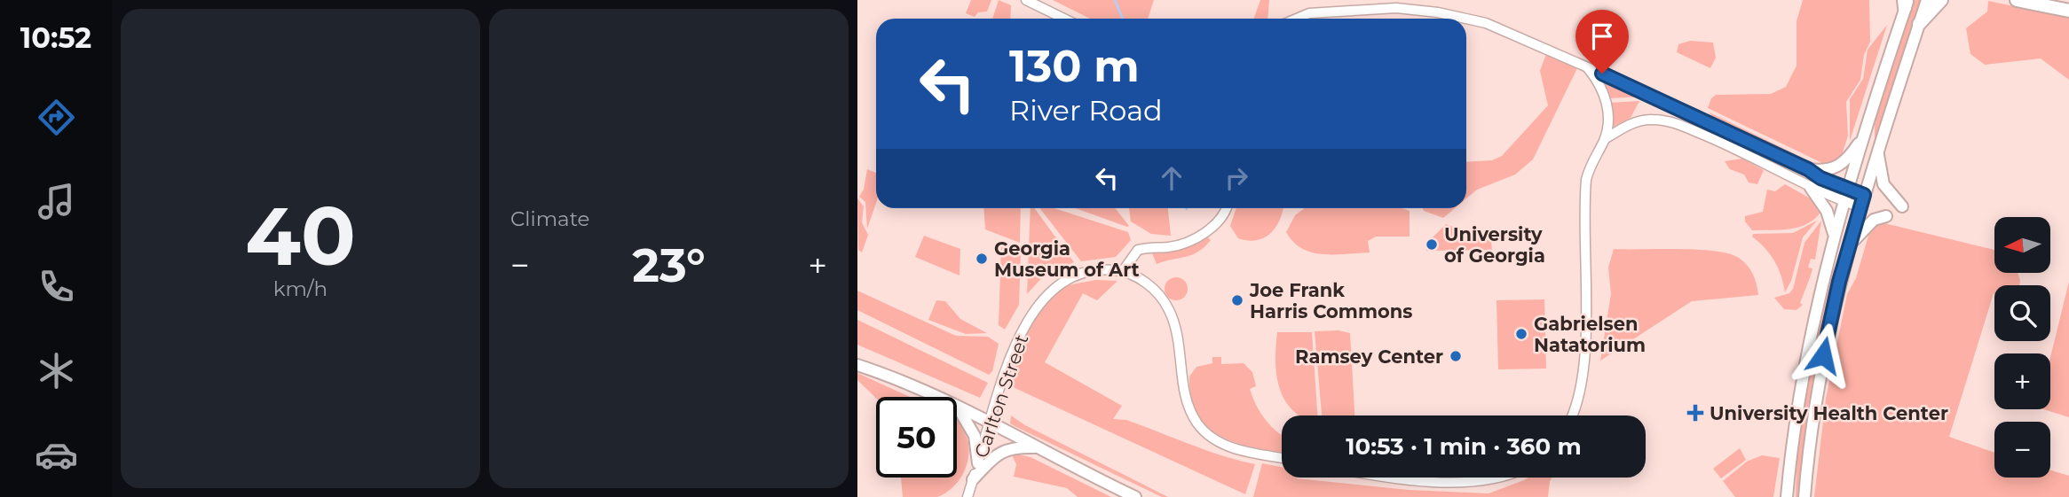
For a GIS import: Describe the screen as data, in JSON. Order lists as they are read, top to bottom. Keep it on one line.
{"streets":{"street":["Carlton Street"]},"places":{"other":["University of Georgia","Georgia Museum of Art","Joe Frank Harris Commons","Gabrielsen Natatorium","Ramsey Center"],"health":["University Health Center"]},"north":"left","page":{"tabs":"10:52","tile":[["40","km/h"],"Climate"],"turn":["130 m","River Road"],"map_buttons":["+","−"],"heat":["−","23°","+"],"limit":"50","trip":"10:53 · 1 min · 360 m"}}
